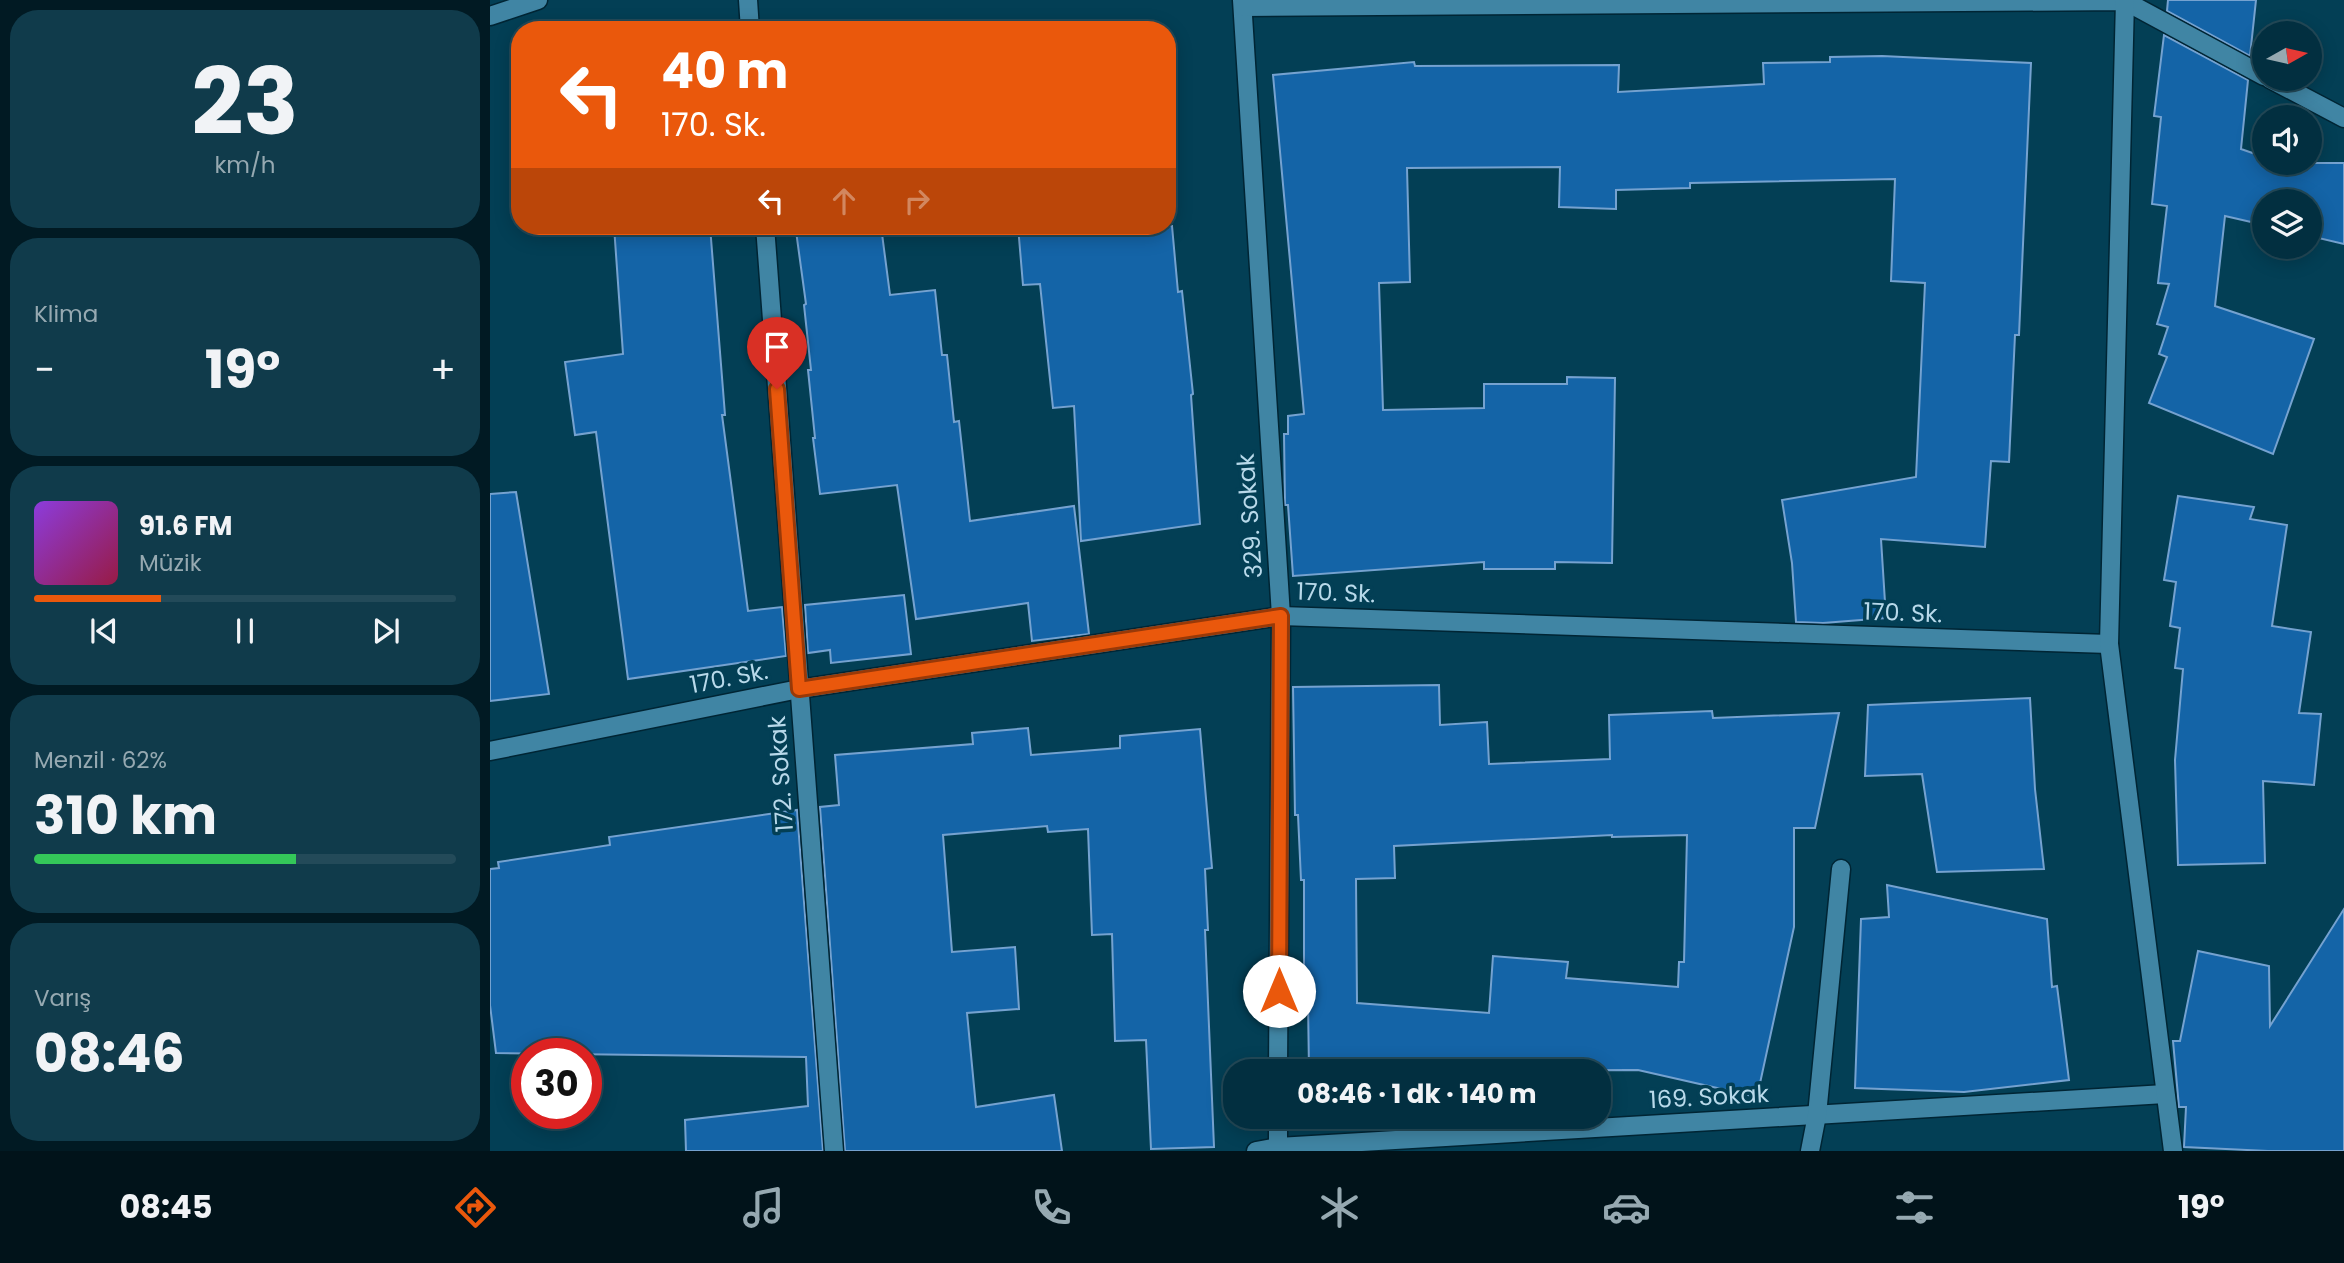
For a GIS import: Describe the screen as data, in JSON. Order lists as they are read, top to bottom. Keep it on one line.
{"streets":{"street":["329. Sokak","170. Sk.","172. Sokak","169. Sokak"]},"crossings":[["329. Sokak","170. Sk."],["170. Sk.","172. Sokak"]],"north":"right","page":{"tile":[["23","km/h"],"Klima",["Menzil · 62%","310 km"],["Varış","08:46"]],"turn":["40 m","170. Sk."],"heat":["−","19°","+"],"song":["91.6 FM","Müzik"],"limit":"30","trip":"08:46 · 1 dk · 140 m","tabs":["08:45","19°"]}}
